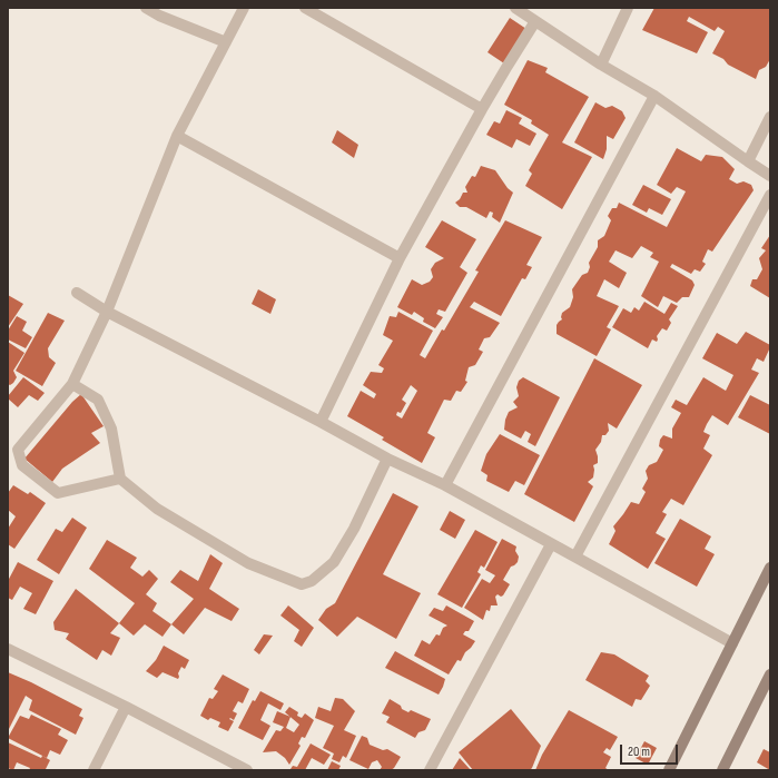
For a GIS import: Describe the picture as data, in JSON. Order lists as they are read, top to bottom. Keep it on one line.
{"scale_bar":"20 m"}
